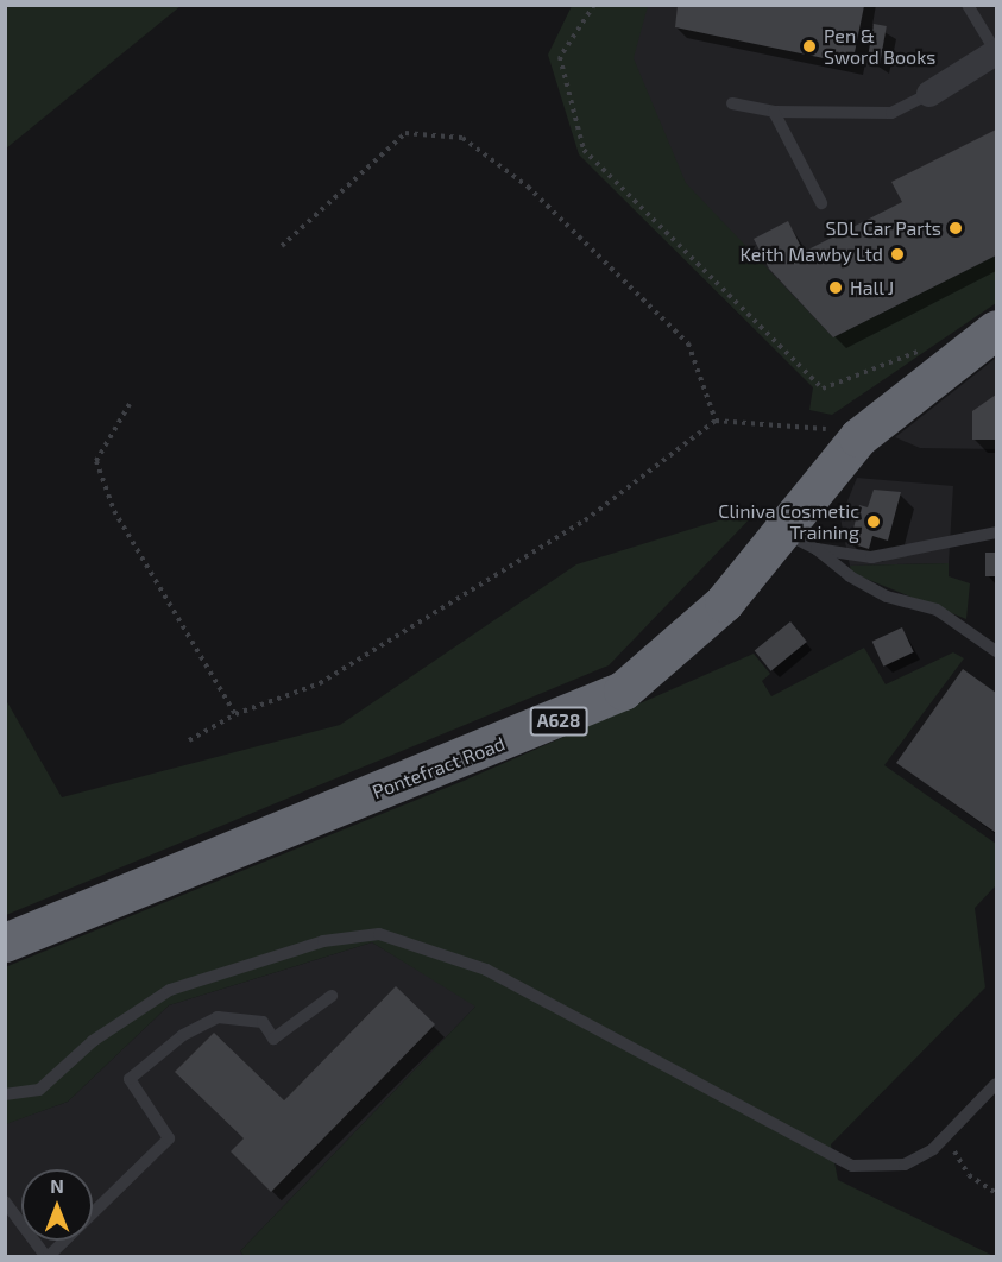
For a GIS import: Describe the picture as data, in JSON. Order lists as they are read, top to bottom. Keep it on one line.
{"streets":{"highway":["A628","Pontefract Road"]},"places":["Pen & Sword Books","SDL Car Parts","Keith Mawby Ltd","Hall J","Cliniva Cosmetic Training"],"north":"top"}
